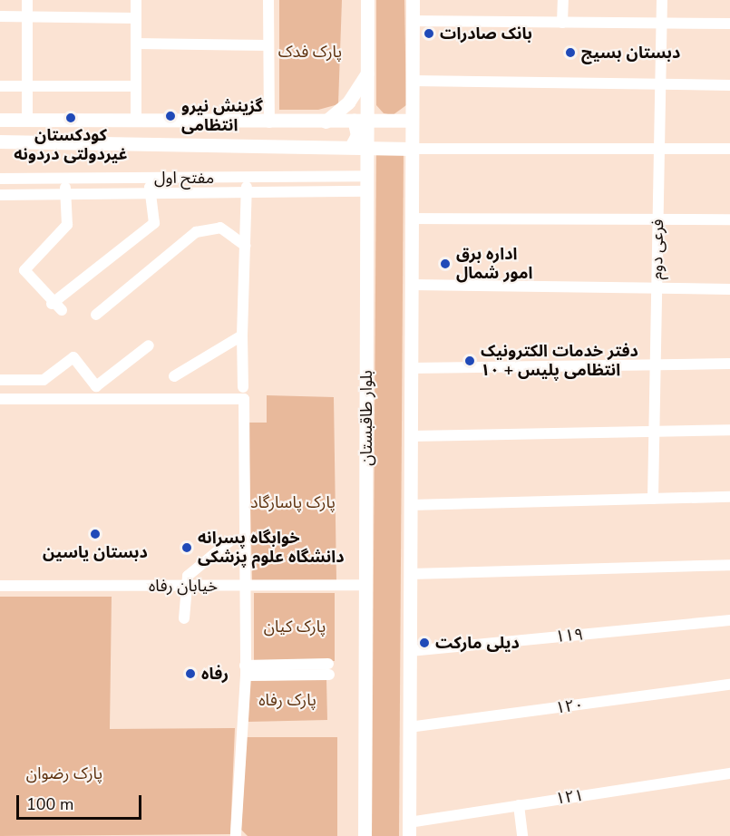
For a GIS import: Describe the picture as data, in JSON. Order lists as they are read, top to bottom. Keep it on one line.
{"streets":{"main road":["بلوار طاقبستان"],"street":["مفتح اول","فرعی دوم","خیابان رفاه","۱۱۹","۱۲۰","۱۲۱"]},"crossings":[["مفتح اول","بلوار طاقبستان"],["بلوار طاقبستان","خیابان رفاه"]],"parks":["پارک فدک","پارک پاسارگاد","پارک کیان","پارک رفاه","پارک رضوان"],"places":["بانک صادرات","دبستان بسیج","گزینش نیرو انتظامی","کودکستان غیردولتی دردونه","اداره برق امور شمال","دفتر خدمات الکترونیک انتظامی پلیس + ۱۰","دبستان یاسین","خوابگاه پسرانه دانشگاه علوم پزشکی","دیلی مارکت","رفاه"],"scale_bar":"100 m"}
